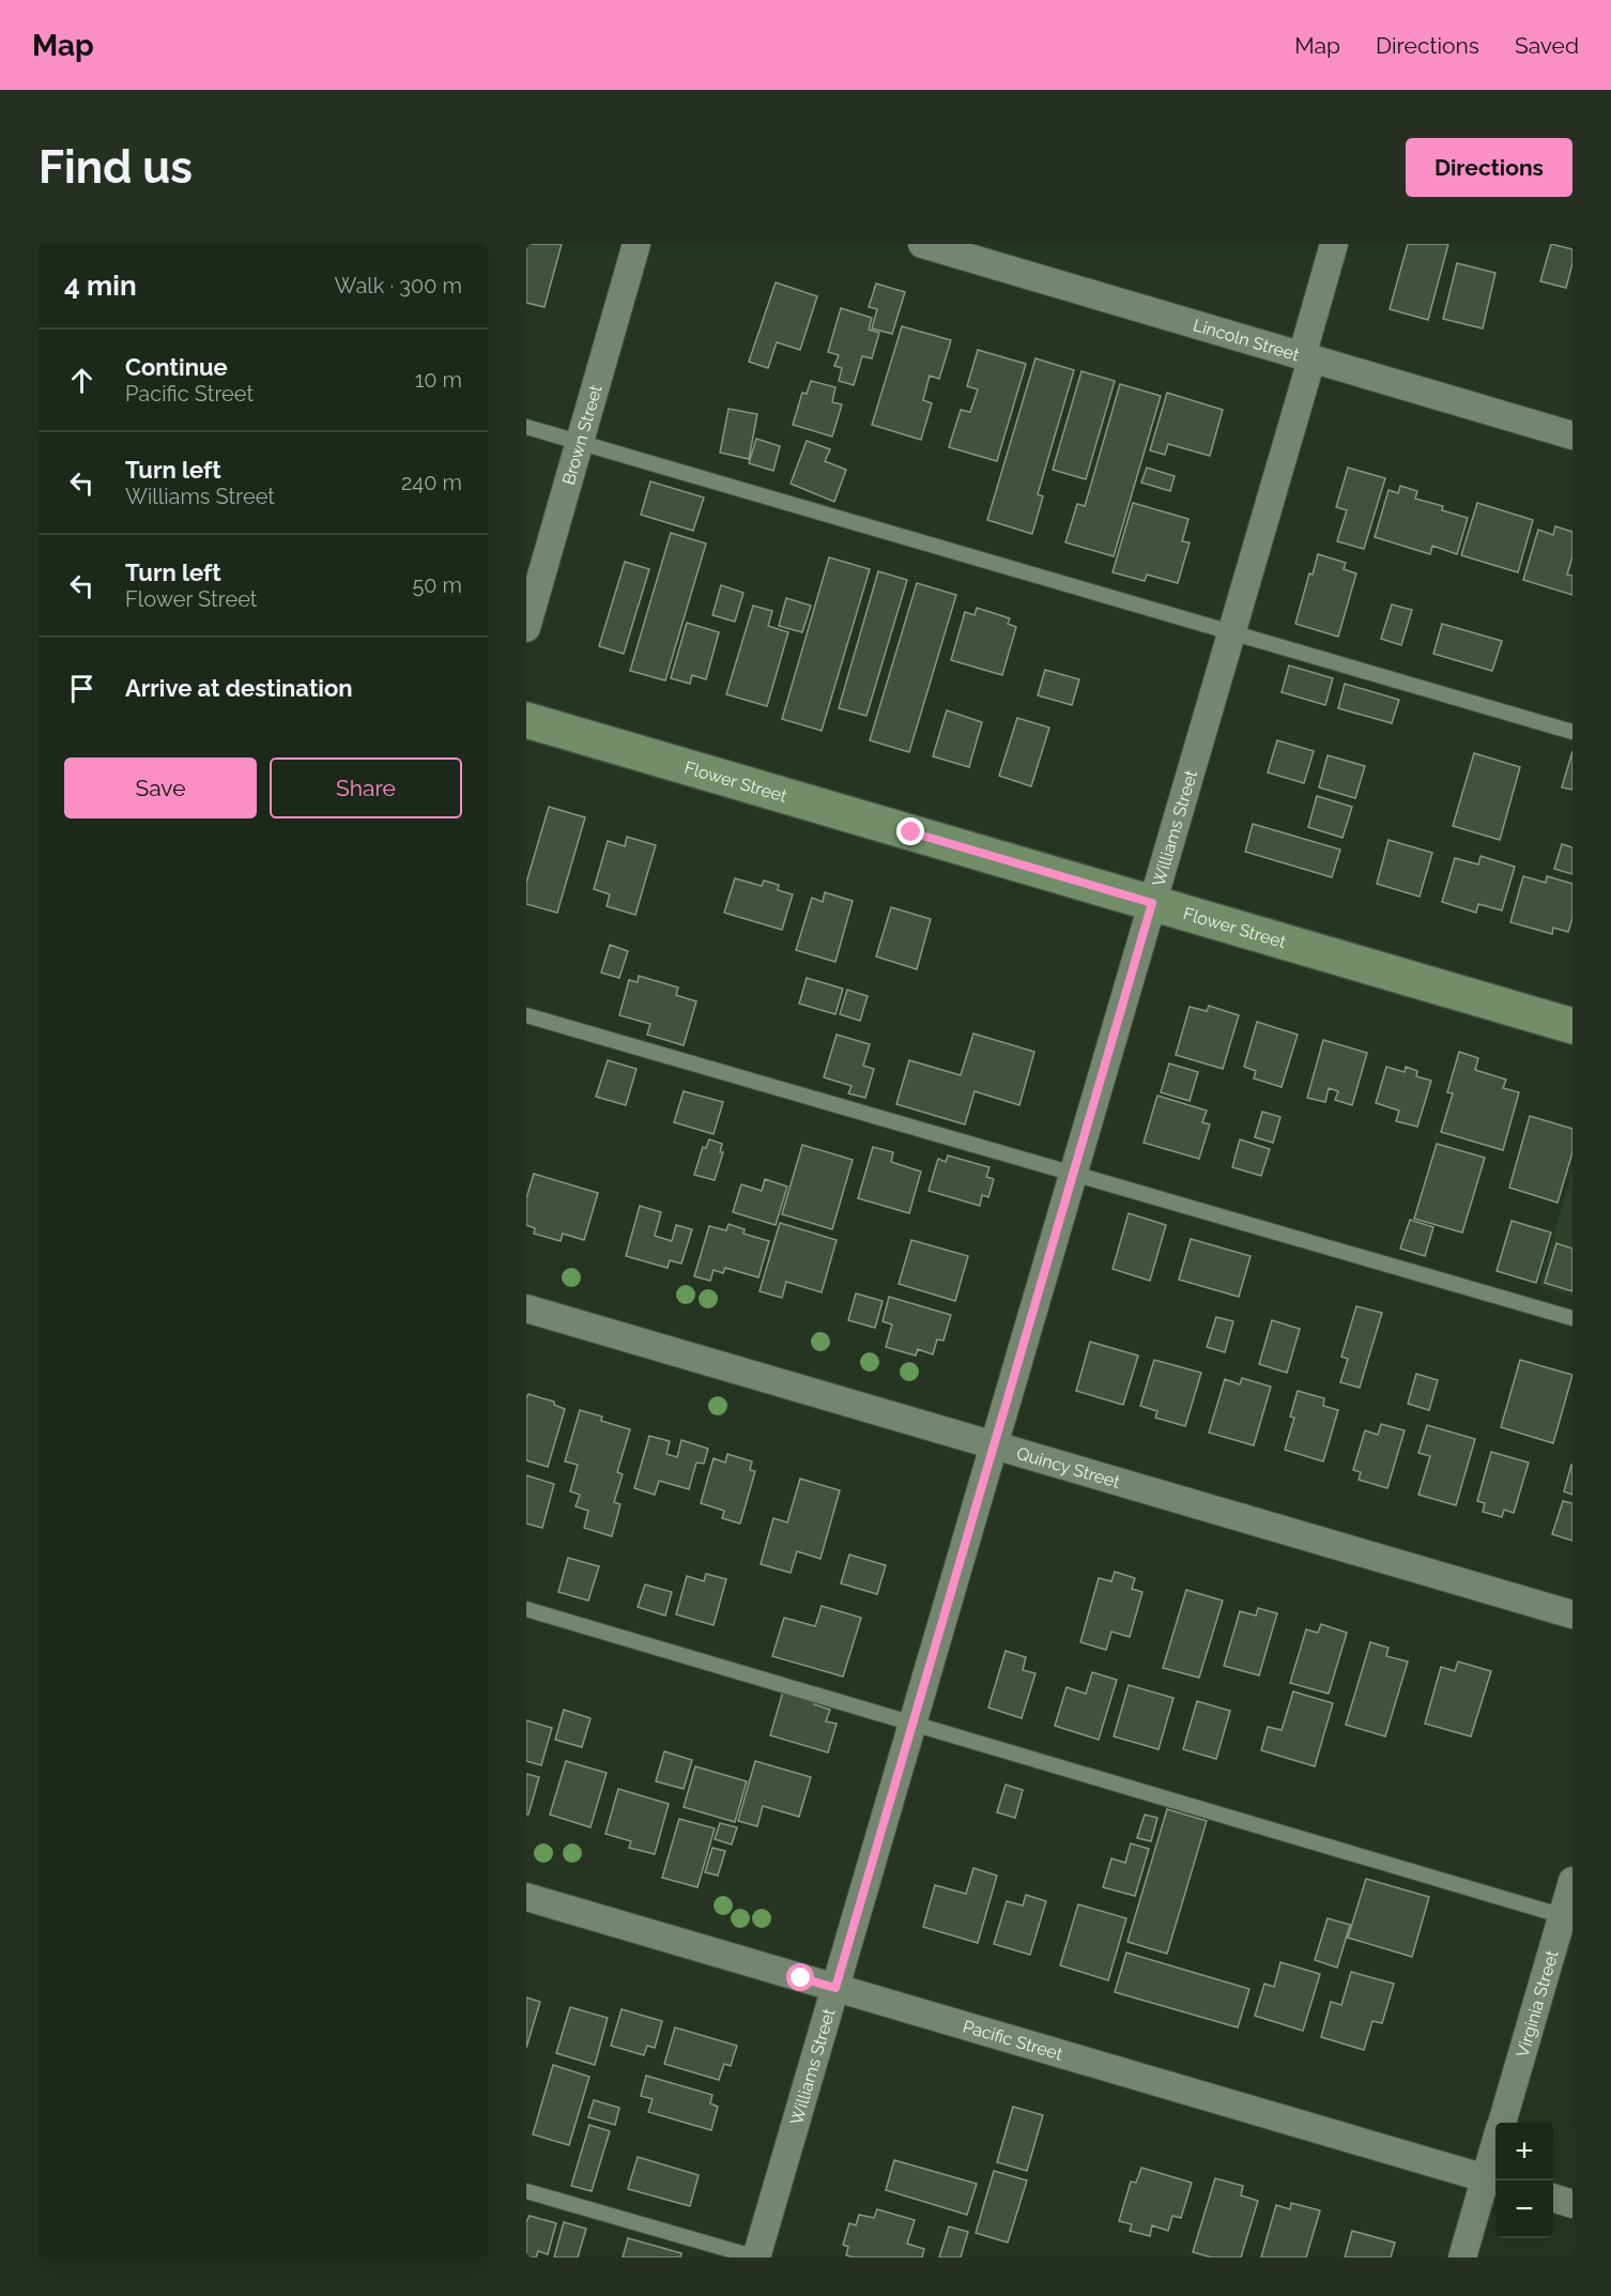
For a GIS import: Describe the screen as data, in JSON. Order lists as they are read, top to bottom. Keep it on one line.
{"streets":{"street":["Lincoln Street","Brown Street","Flower Street","Williams Street","Quincy Street","Virginia Street","Pacific Street"]},"crossings":[["Lincoln Street","Williams Street"],["Flower Street","Williams Street"],["Williams Street","Quincy Street"],["Williams Street","Pacific Street"],["Virginia Street","Pacific Street"]],"page":{"header":"Map","nav":["Map","Directions","Saved"],"buttons":["Directions",["Save","Share"]],"title":"Find us","heading":["4 min","Walk · 300 m"],"list":[["Continue","Pacific Street","10 m"],["Turn left","Williams Street","240 m"],["Turn left","Flower Street","50 m"],"Arrive at destination"],"map_buttons":["+","−"]}}
